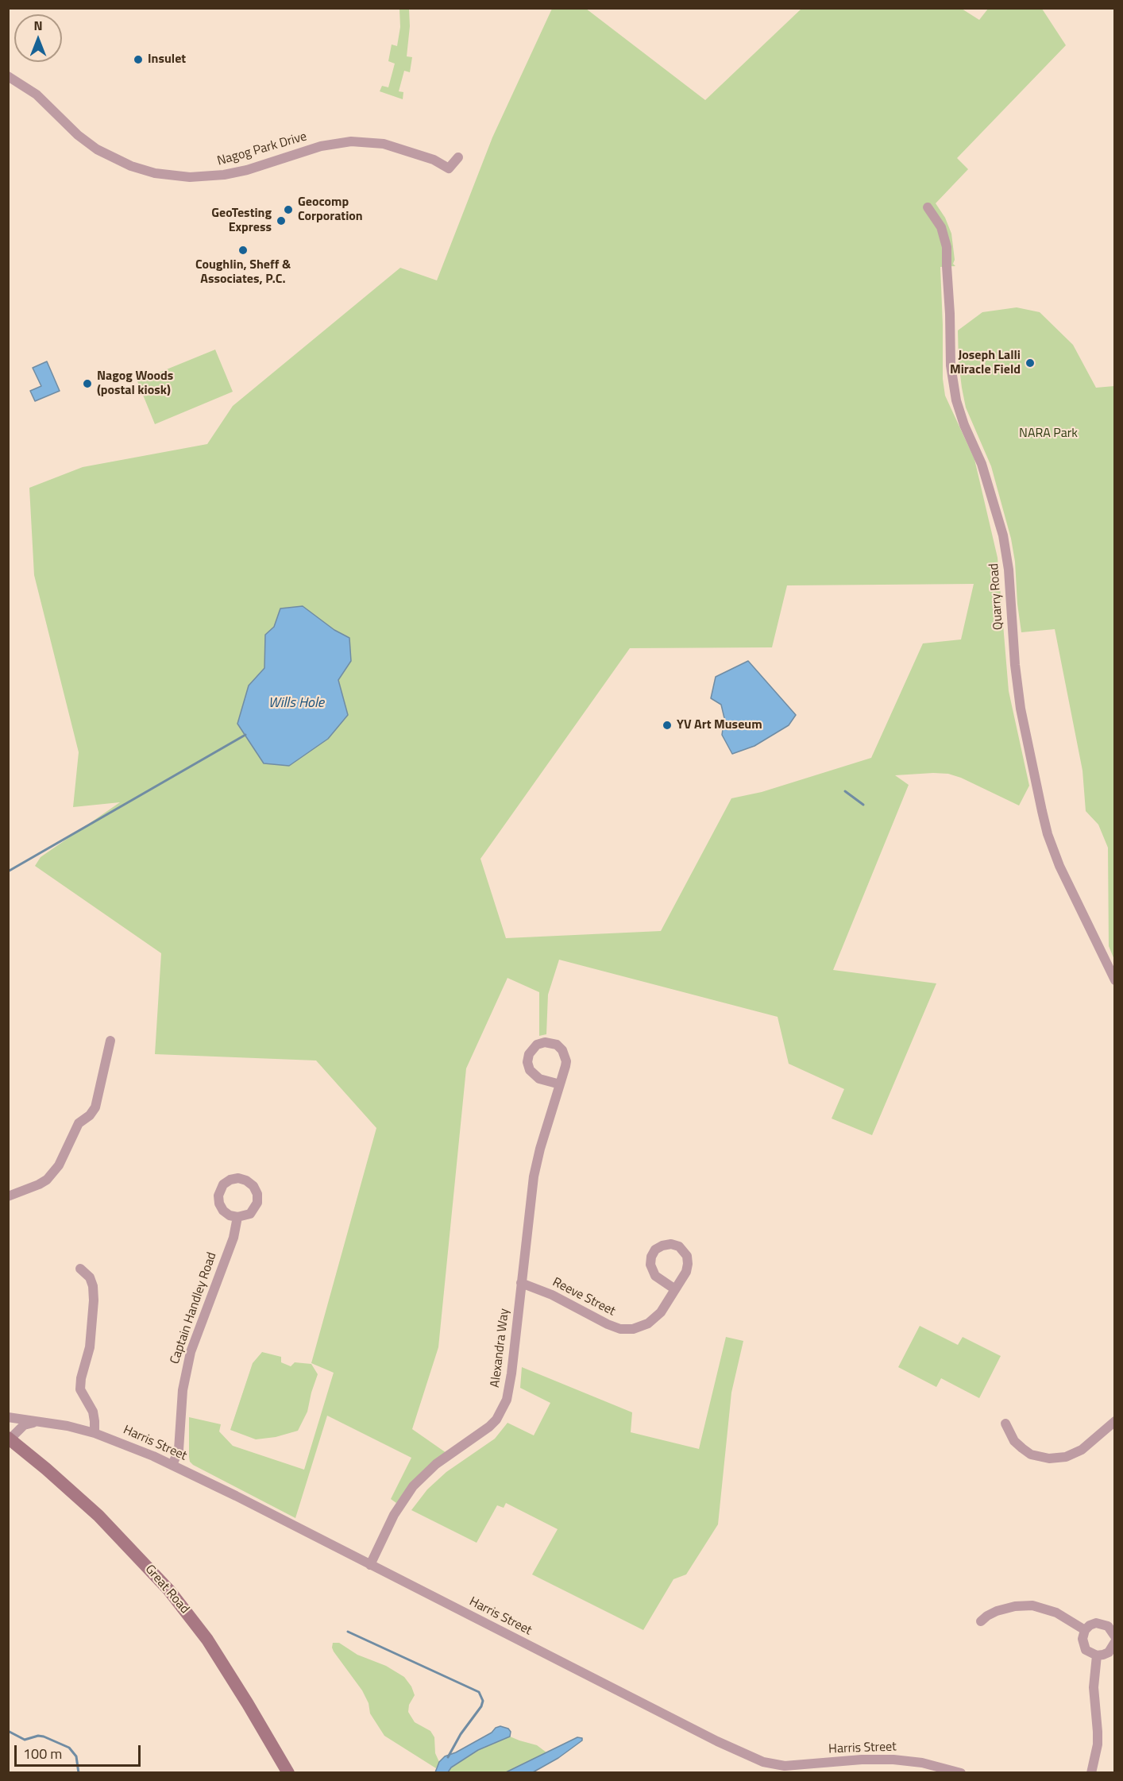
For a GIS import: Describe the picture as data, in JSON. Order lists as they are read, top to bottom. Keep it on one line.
{"streets":{"main road":["Great Road"],"street":["Nagog Park Drive","Quarry Road","Reeve Street","Captain Handley Road","Alexandra Way","Harris Street"]},"crossings":[["Reeve Street","Alexandra Way"],["Captain Handley Road","Harris Street"],["Alexandra Way","Harris Street"]],"water":["Wills Hole"],"parks":["NARA Park"],"places":["Insulet","Geocomp Corporation","GeoTesting Express","Coughlin, Sheff & Associates, P.C.","Joseph Lalli Miracle Field","Nagog Woods (postal kiosk)","YV Art Museum"],"scale_bar":"100 m","north":"top"}
